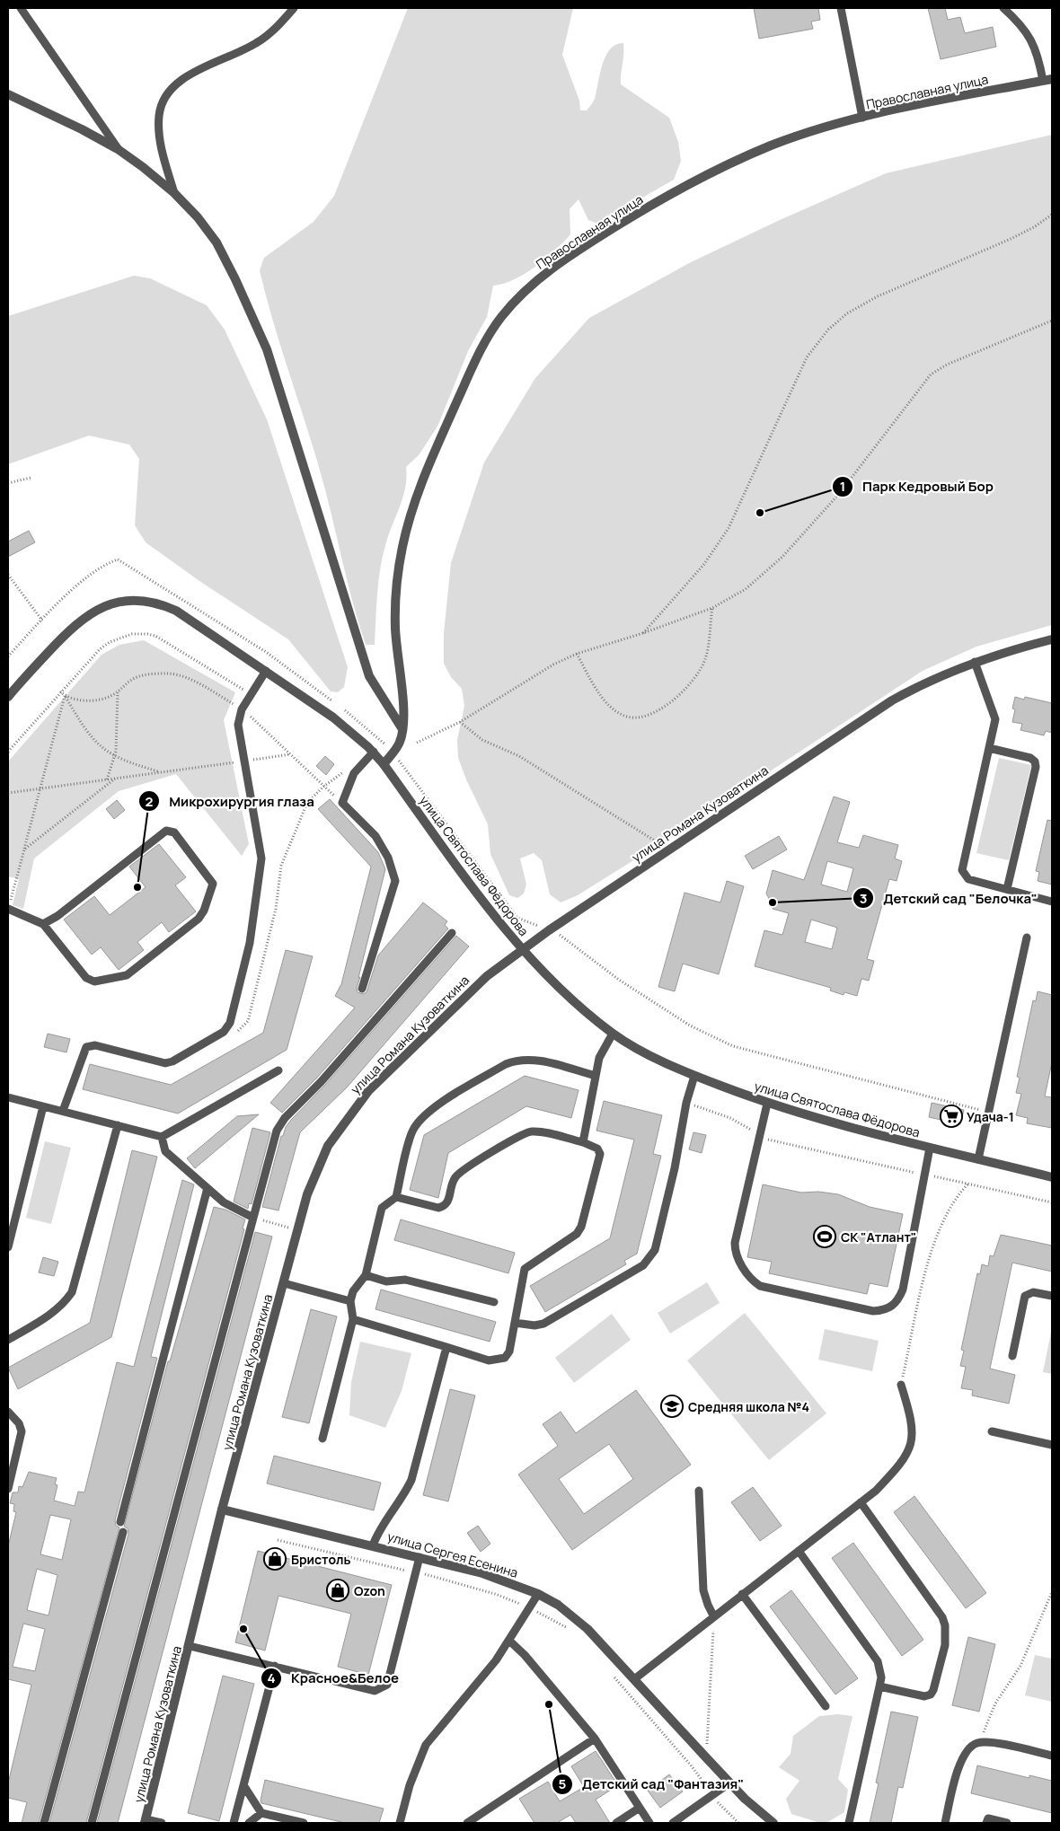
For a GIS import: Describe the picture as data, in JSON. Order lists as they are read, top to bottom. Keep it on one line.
{"streets":{"street":["Православная улица","улица Романа Кузоваткина","улица Святослава Фёдорова","улица Сергея Есенина"]},"crossings":[["Православная улица","улица Святослава Фёдорова"],["улица Романа Кузоваткина","улица Святослава Фёдорова"],["улица Романа Кузоваткина","улица Сергея Есенина"]],"places":{"other":["Парк Кедровый Бор","Микрохирургия глаза","Детский сад \"Белочка\"","Красное&Белое","Детский сад \"Фантазия\""],"supermarket":["Удача-1"],"sports":["СК \"Атлант\""],"school or university":["Средняя школа №4"],"shop":["Бристоль","Ozon"]}}
